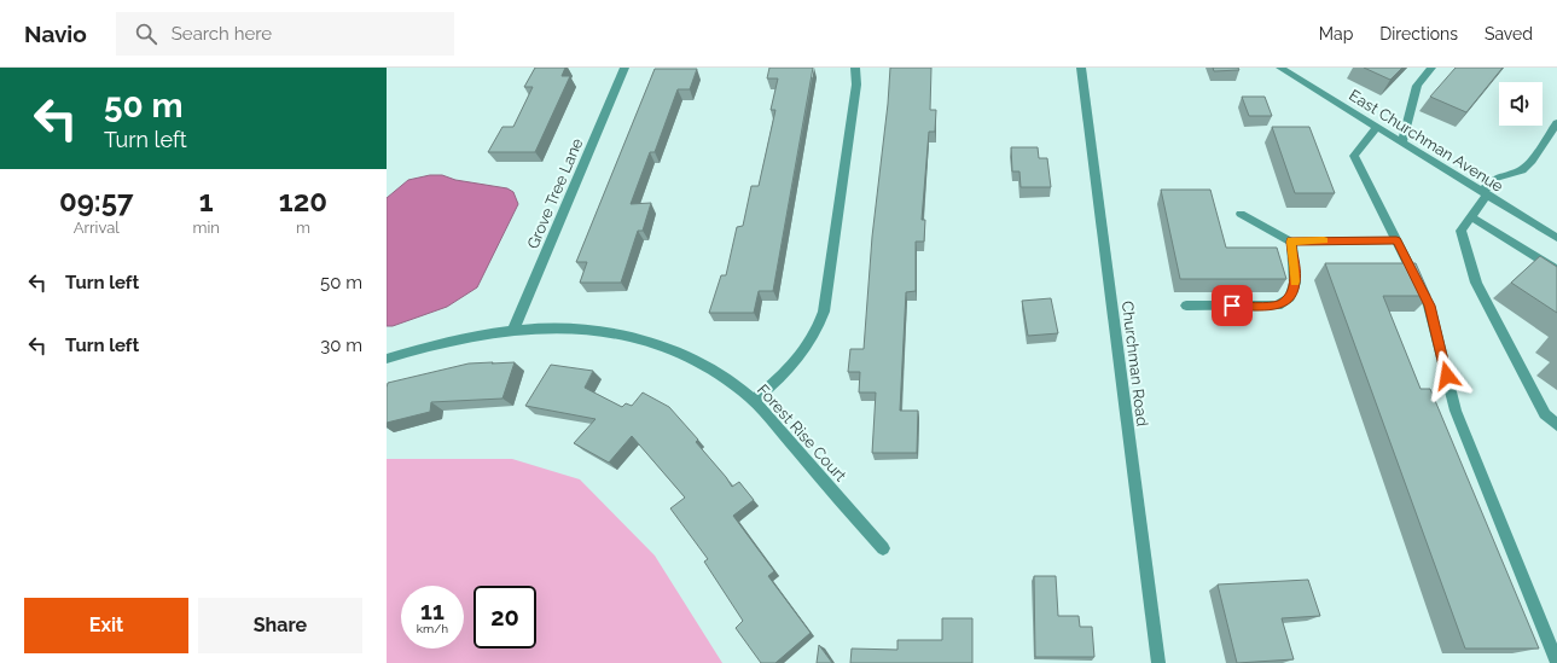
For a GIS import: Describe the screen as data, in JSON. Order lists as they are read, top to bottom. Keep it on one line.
{"streets":{"street":["East Churchman Avenue","Grove Tree Lane","Churchman Road","Forest Rise Court"]},"crossings":[["Grove Tree Lane","Forest Rise Court"]],"page":{"header":"Navio","search":"Search here","nav":["Map","Directions","Saved"],"turn":["50 m","Turn left"],"eta":["09:57","Arrival","1","min","120","m"],"list":[{"name":"Turn left","value":"50 m"},{"name":"Turn left","value":"30 m"}],"speed":"11 km/h","limit":"20","buttons":["Exit","Share"]}}
